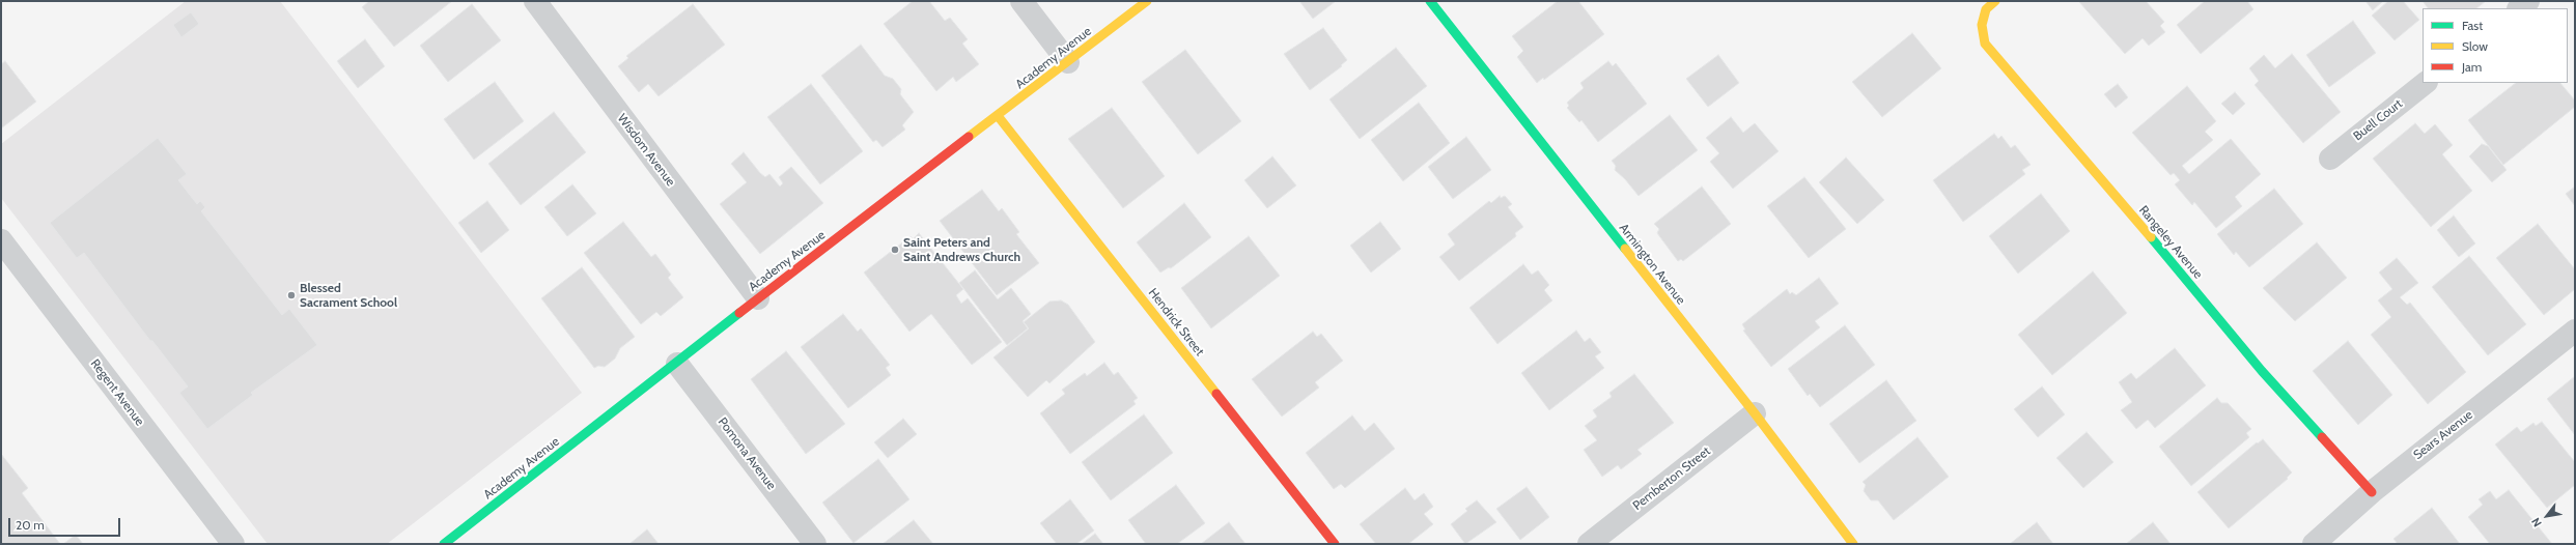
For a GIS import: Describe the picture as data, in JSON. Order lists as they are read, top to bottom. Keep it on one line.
{"streets":{"street":["Academy Avenue","Buell Court","Wisdom Avenue","Rangeley Avenue","Armington Avenue","Hendrick Street","Regent Avenue","Sears Avenue","Pomona Avenue","Pemberton Street"]},"crossings":[["Academy Avenue","Wisdom Avenue"],["Academy Avenue","Hendrick Street"],["Academy Avenue","Pomona Avenue"],["Rangeley Avenue","Sears Avenue"],["Armington Avenue","Pemberton Street"]],"places":["Saint Peters and Saint Andrews Church","Blessed Sacrament School"],"legend":["Fast","Slow","Jam"],"scale_bar":"20 m","north":"bottom left"}
